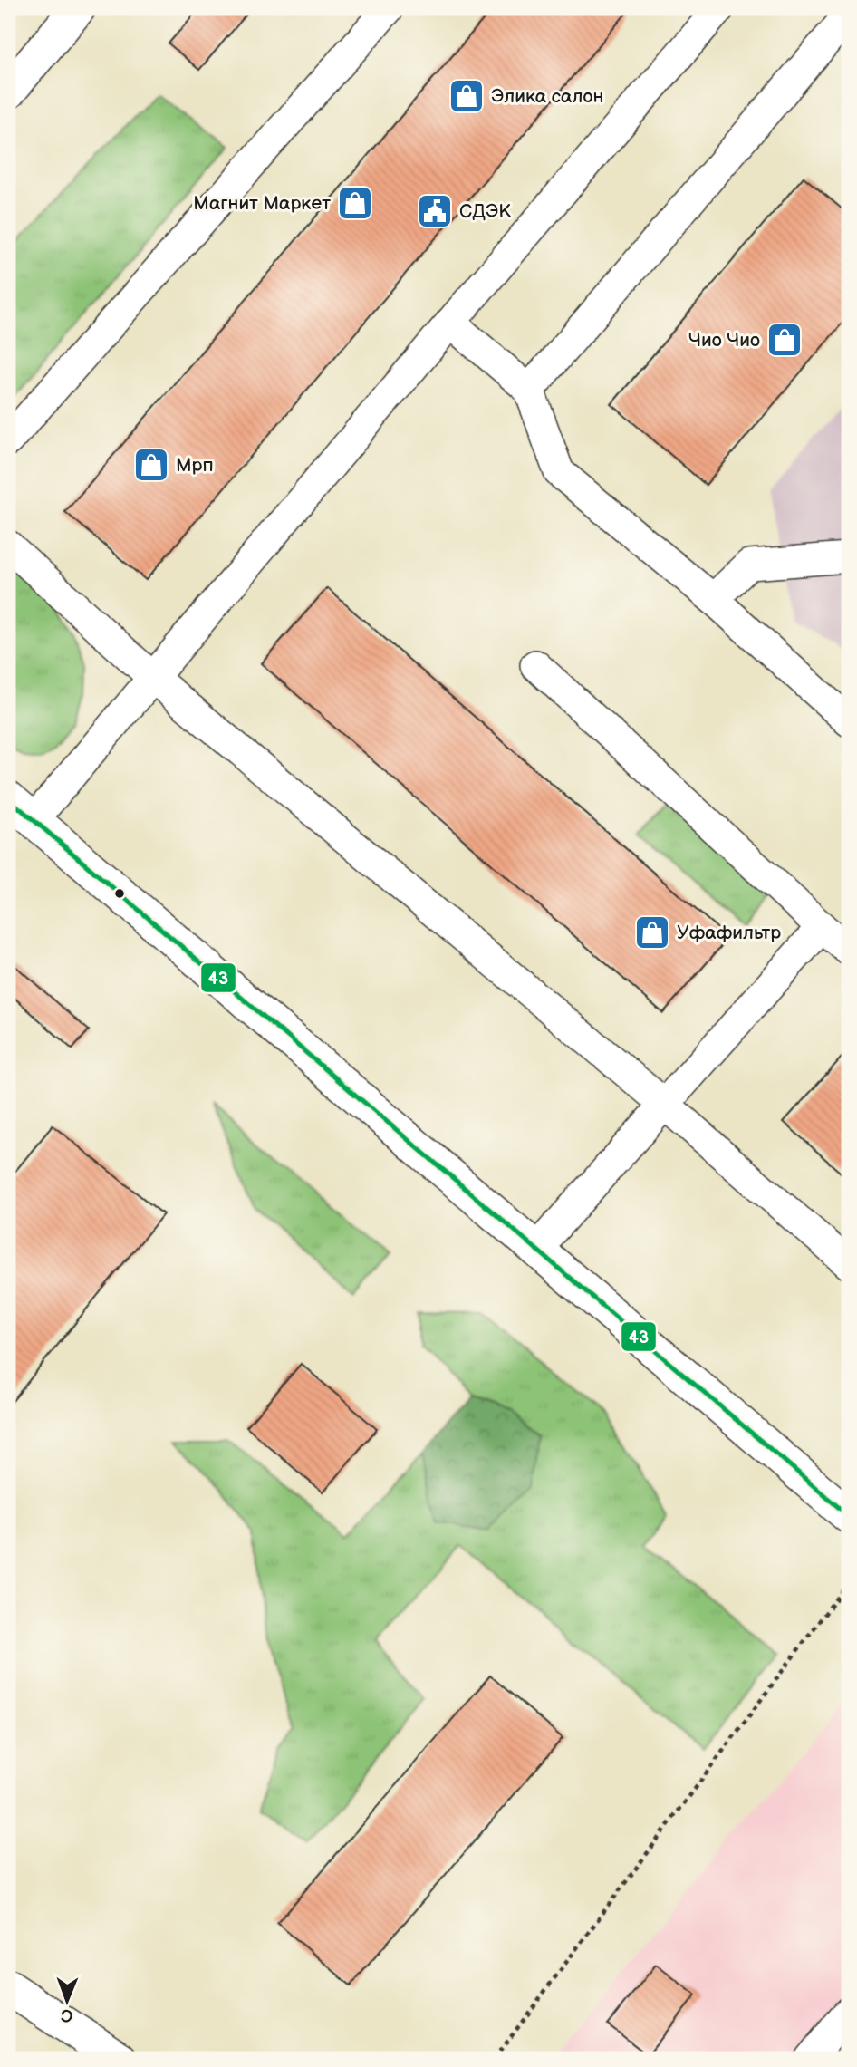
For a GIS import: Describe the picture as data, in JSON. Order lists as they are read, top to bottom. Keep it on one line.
{"places":{"shop":["Элика салон","Магнит Маркет","Чио Чио","Мрп","Уфафильтр"],"public building":["СДЭК"]},"lines":["transit line 43"],"north":"bottom"}
